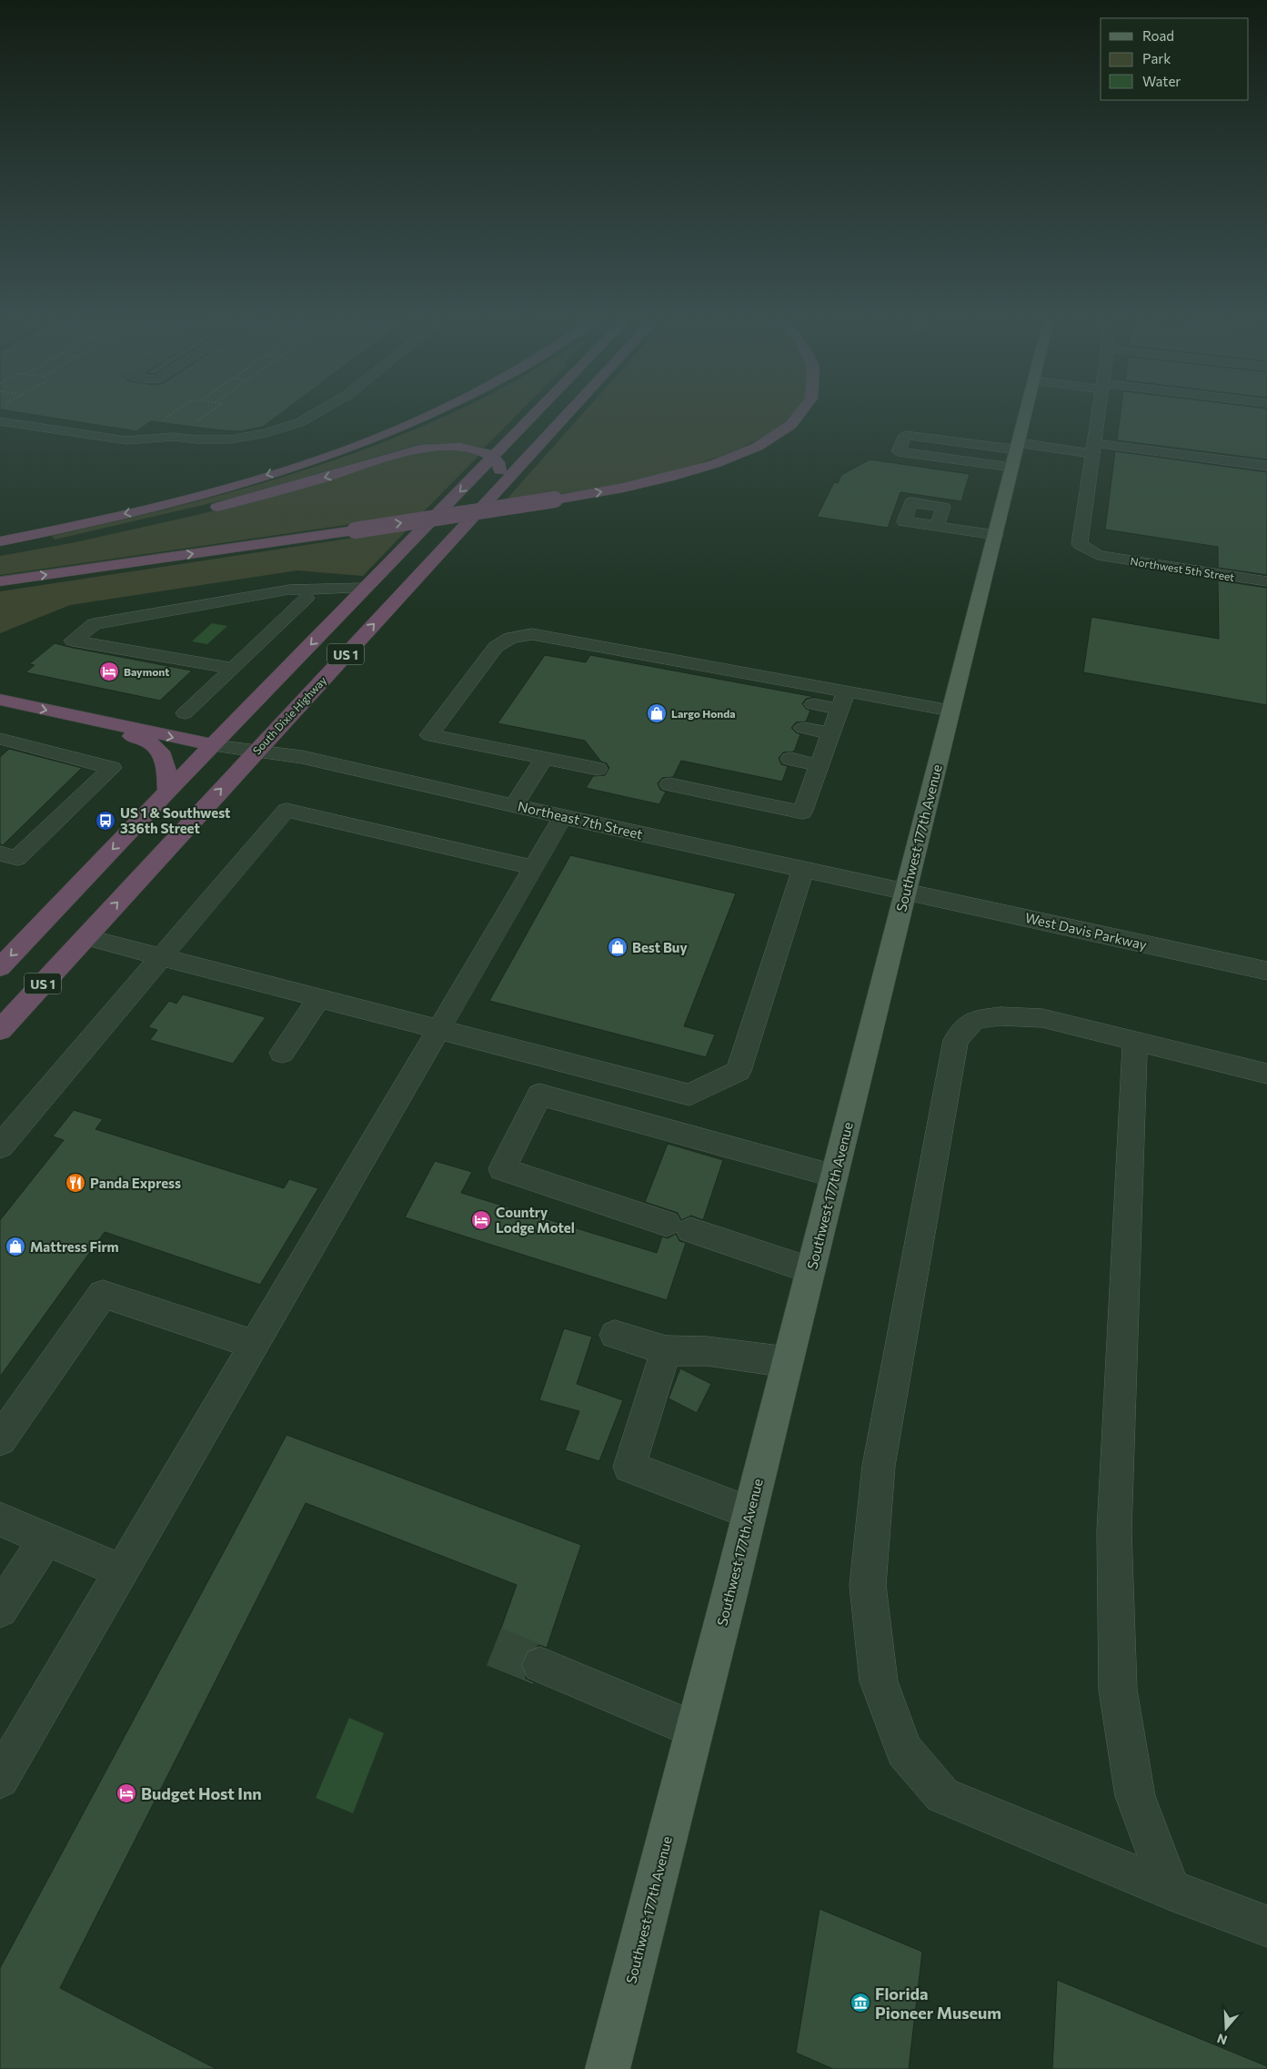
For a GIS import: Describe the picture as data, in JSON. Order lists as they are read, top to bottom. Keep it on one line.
{"streets":{"highway":["US 1","South Dixie Highway"],"main road":["Southwest 177th Avenue"],"street":["Northwest 5th Street","Northeast 7th Street","West Davis Parkway"]},"crossings":[["US 1","Northeast 7th Street"],["South Dixie Highway","Northeast 7th Street"],["Northeast 7th Street","Southwest 177th Avenue"],["Northeast 7th Street","West Davis Parkway"],["Southwest 177th Avenue","West Davis Parkway"]],"places":{"hotel":["Baymont","Country Lodge Motel","Budget Host Inn"],"shop":["Largo Honda","Best Buy","Mattress Firm"],"bus stop":["US 1 & Southwest 336th Street"],"restaurant":["Panda Express"],"museum":["Florida Pioneer Museum"]},"legend":["Road","Park","Water"],"north":"bottom"}
